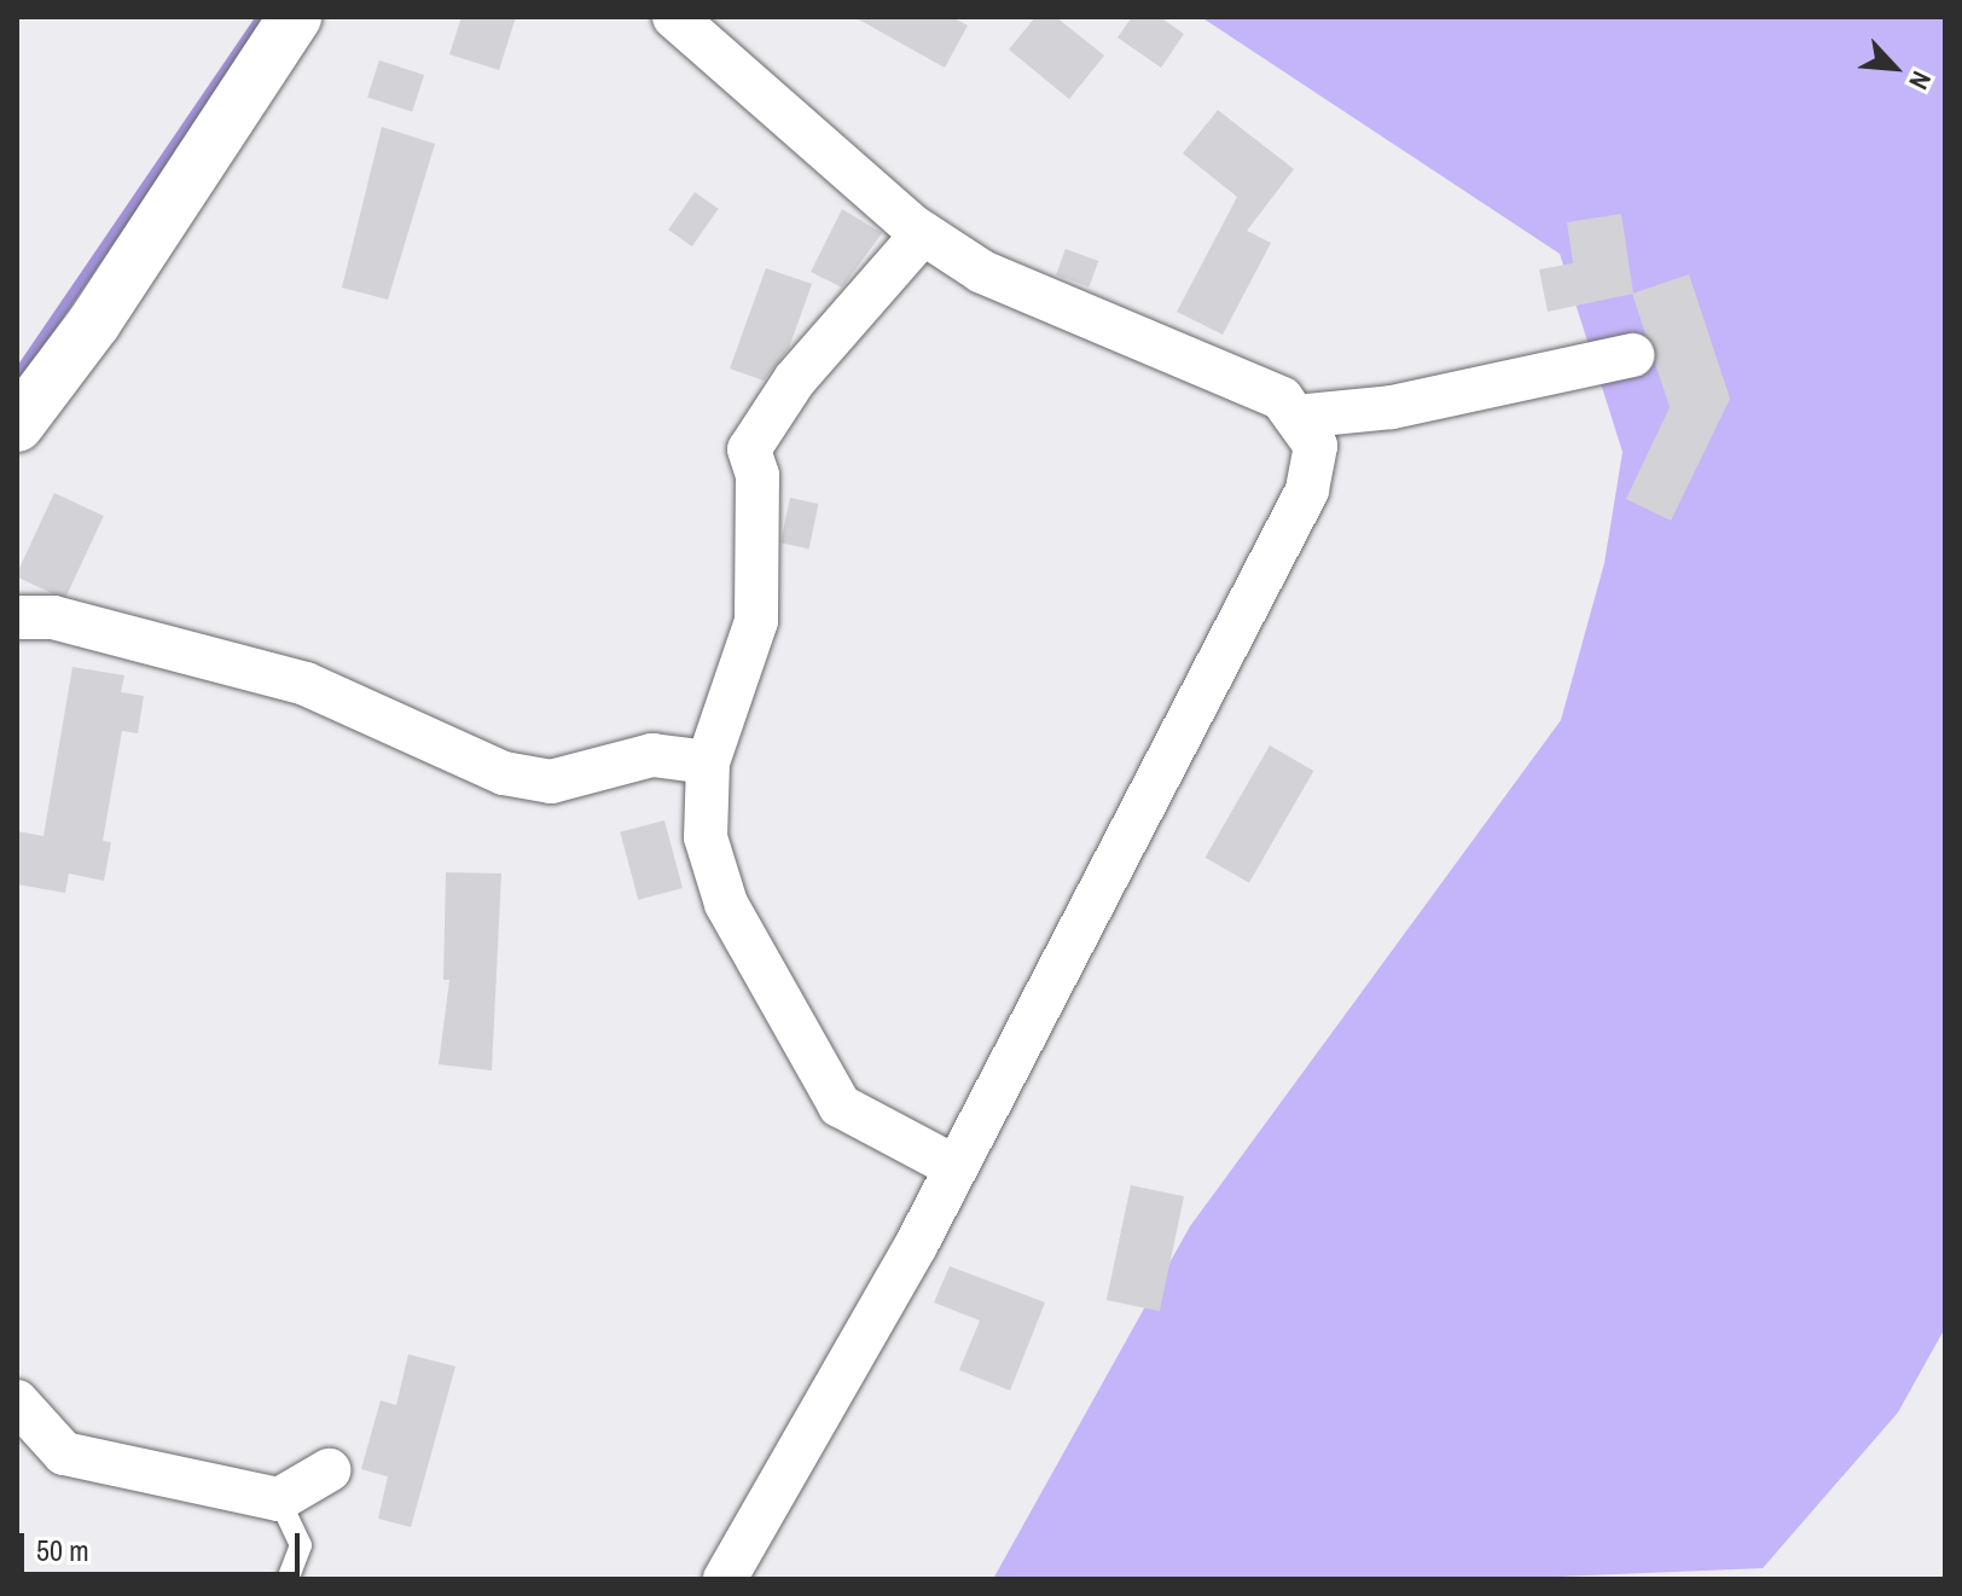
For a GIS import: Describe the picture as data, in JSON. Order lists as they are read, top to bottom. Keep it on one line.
{"scale_bar":"50 m","north":"bottom right"}
